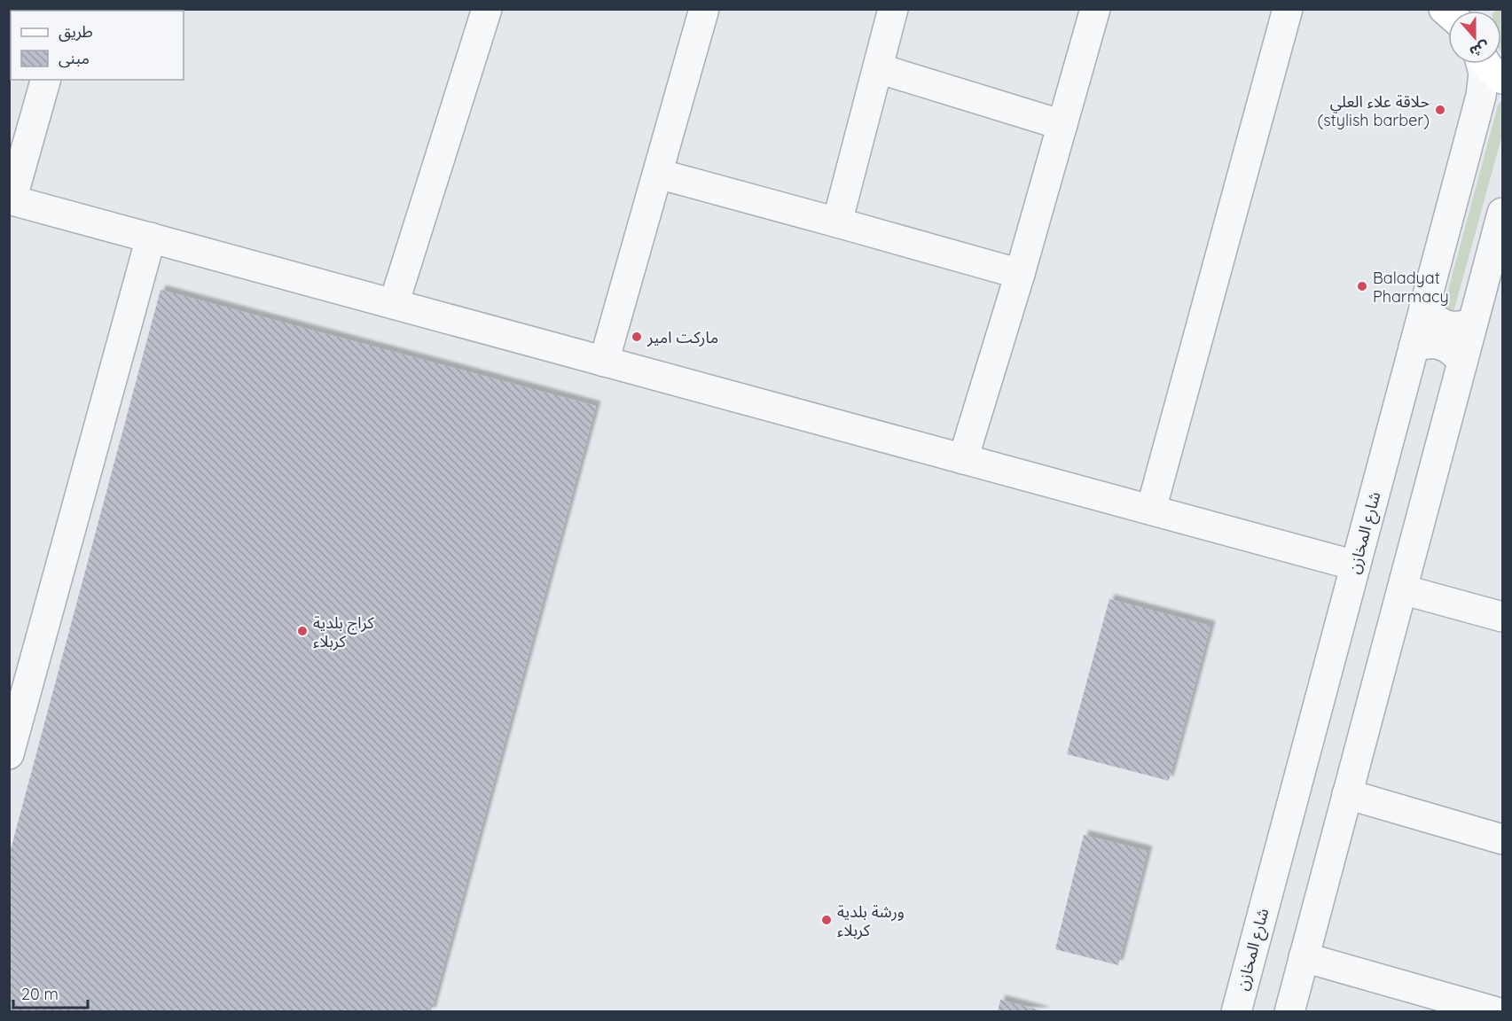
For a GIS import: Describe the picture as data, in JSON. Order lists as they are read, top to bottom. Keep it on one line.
{"streets":{"street":["شارع المخازن"]},"places":["حلاقة علاء العلي (stylish barber)","Baladyat Pharmacy","ماركت امير","كراج بلدية كربلاء","ورشة بلدية كربلاء"],"legend":["طريق","مبنى"],"scale_bar":"20 m","north":"bottom"}
